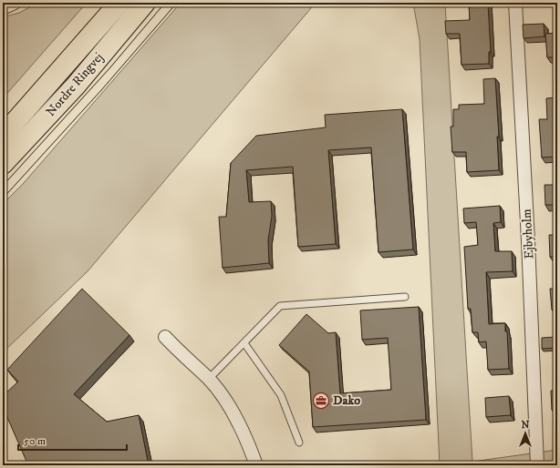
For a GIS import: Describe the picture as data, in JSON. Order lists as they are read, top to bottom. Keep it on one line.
{"streets":{"main road":["Nordre Ringvej"],"street":["Ejbyholm"]},"places":{"office":["Dako"]},"scale_bar":"50 m","north":"top"}
